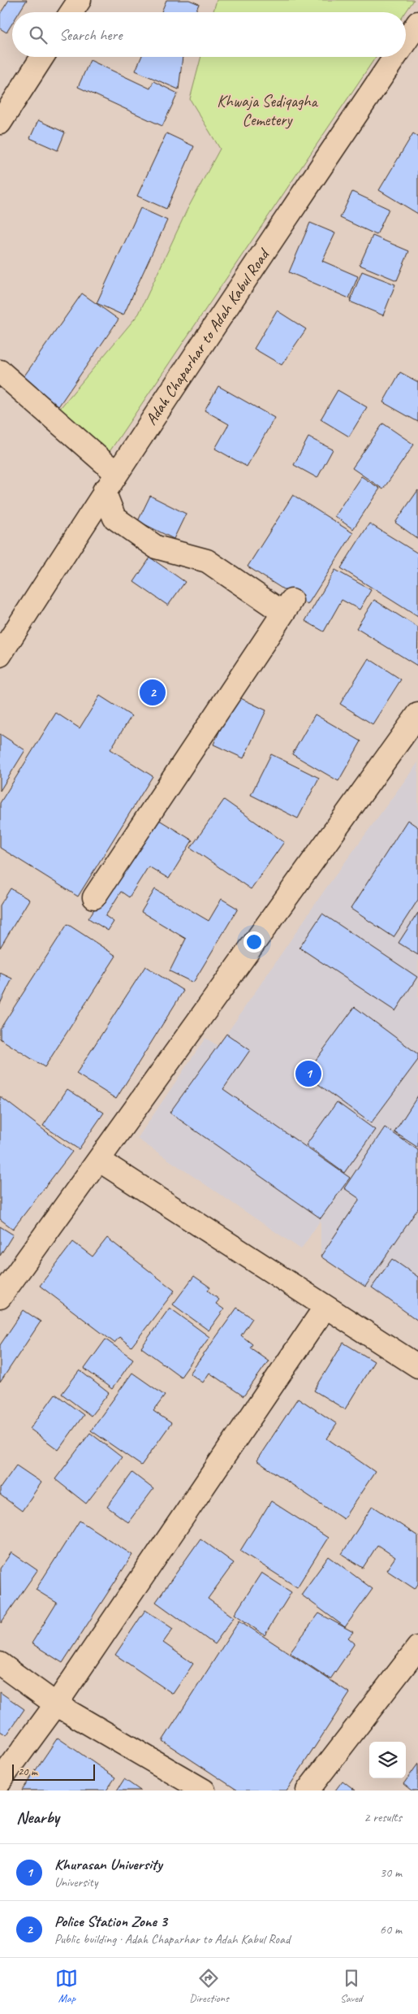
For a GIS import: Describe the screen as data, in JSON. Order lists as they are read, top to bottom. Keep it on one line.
{"streets":{"street":["Adah Chaparhar to Adah Kabul Road"]},"parks":["Khwaja Sediqagha Cemetery"],"scale_bar":"20 m","page":{"search":"Search here","pins":["2","1"],"scale":"20 m","heading":["Nearby","2 results"],"list":[{"mark":"1","name":"Khurasan University","note":"University","value":"30 m"},{"mark":"2","name":"Police Station Zone 3","note":"Public building · Adah Chaparhar to Adah Kabul Road","value":"60 m"}],"nav":["Map","Directions","Saved"]}}
